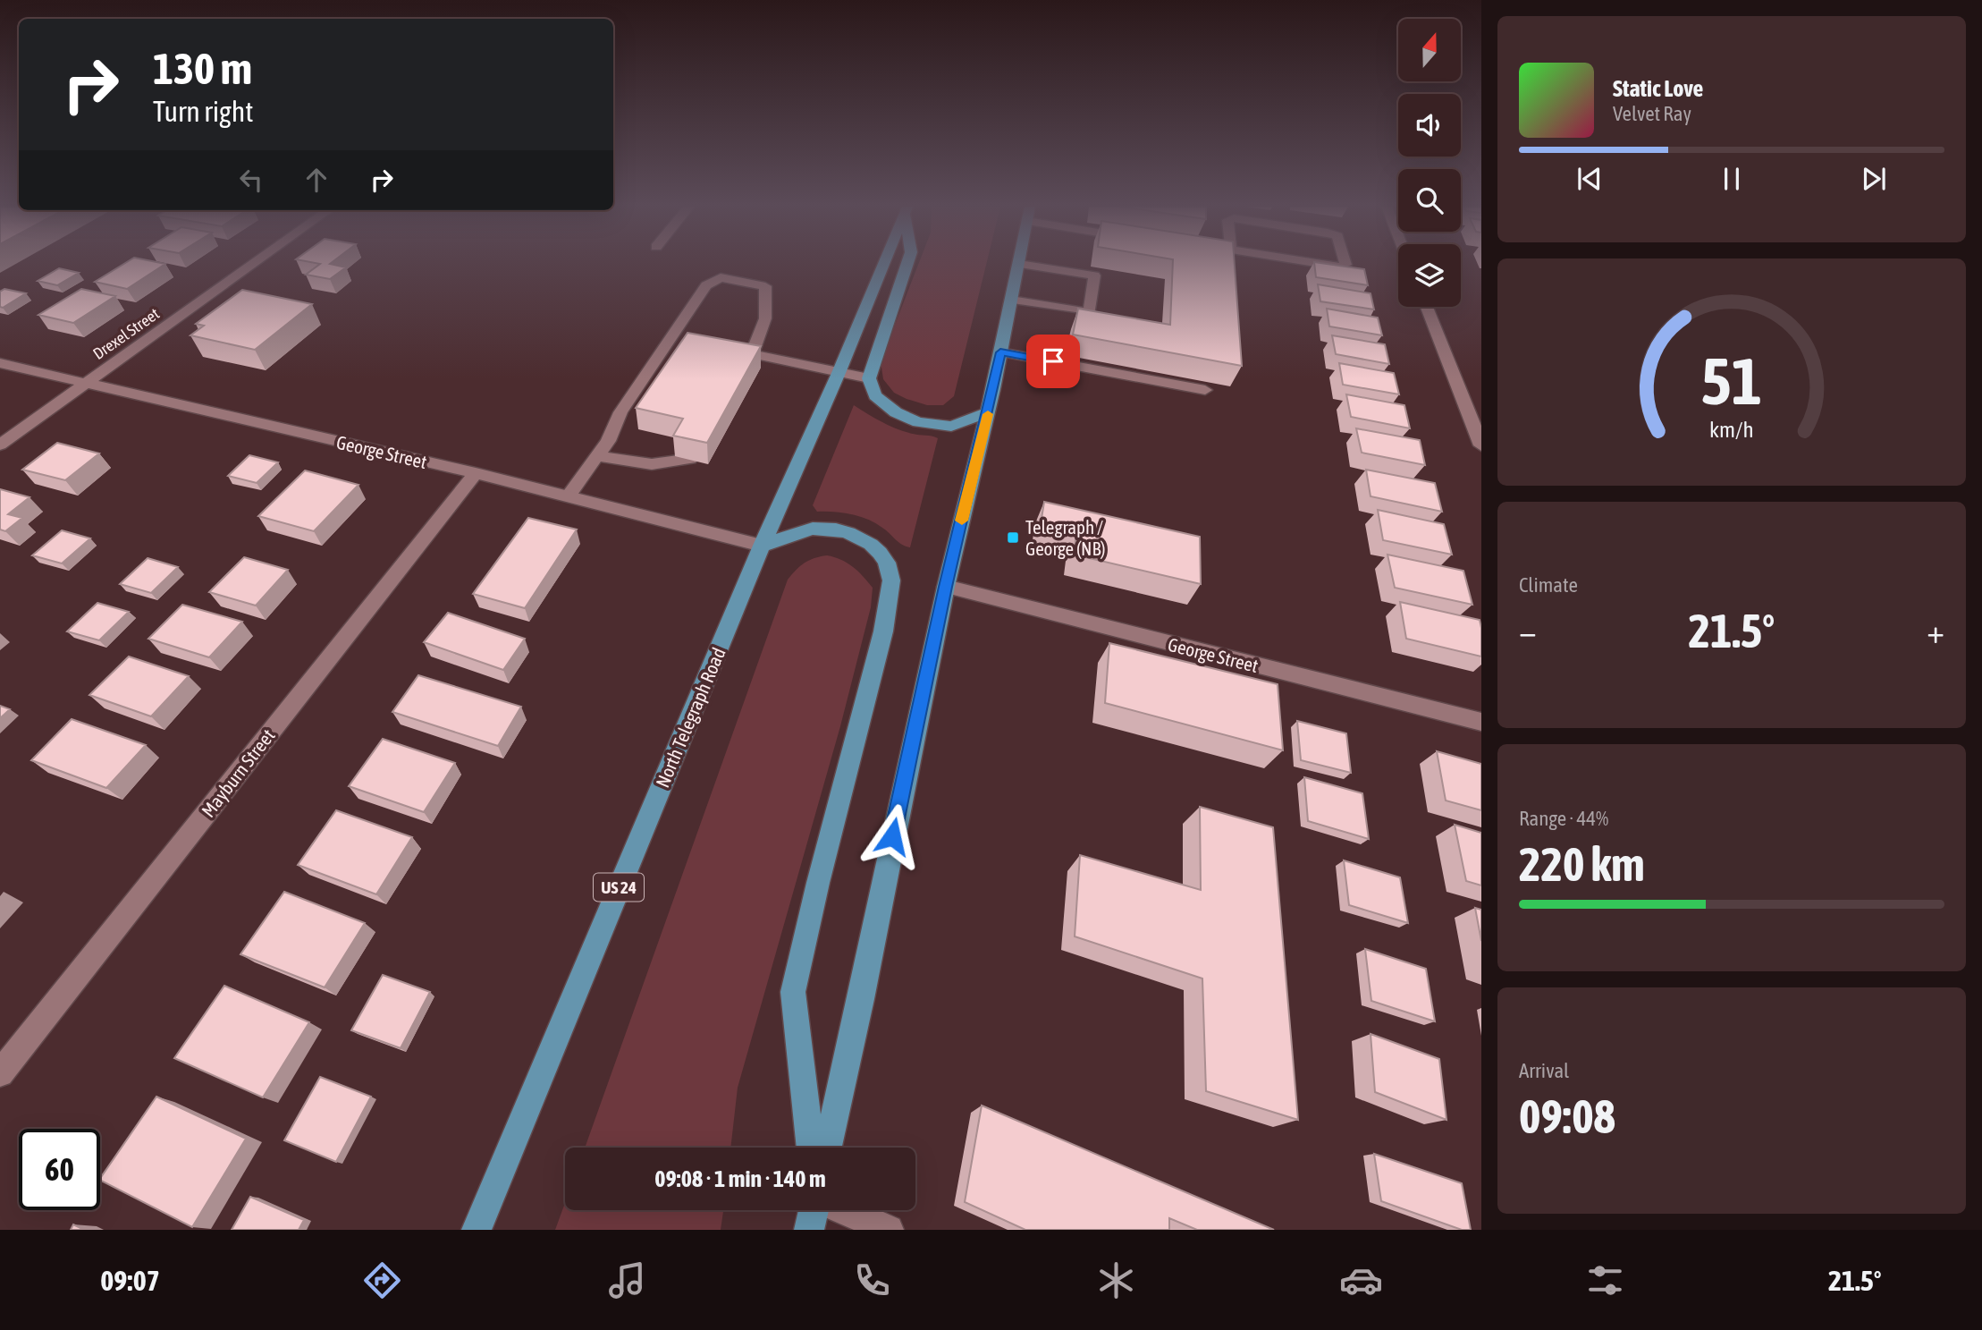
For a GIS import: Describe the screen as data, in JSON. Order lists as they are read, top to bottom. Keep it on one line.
{"streets":{"main road":["North Telegraph Road","US 24"],"street":["Drexel Street","George Street","Mayburn Street"]},"crossings":[["Drexel Street","George Street"],["George Street","North Telegraph Road"],["George Street","Mayburn Street"]],"places":{"transit":["Telegraph / George (NB)"]},"north":"top","page":{"turn":["130 m","Turn right"],"song":["Static Love","Velvet Ray"],"tile":["Climate",["Range · 44%","220 km"],["Arrival","09:08"]],"heat":["−","21.5°","+"],"limit":"60","trip":"09:08 · 1 min · 140 m","tabs":["09:07","21.5°"],"gauge":["51","km/h"]}}
